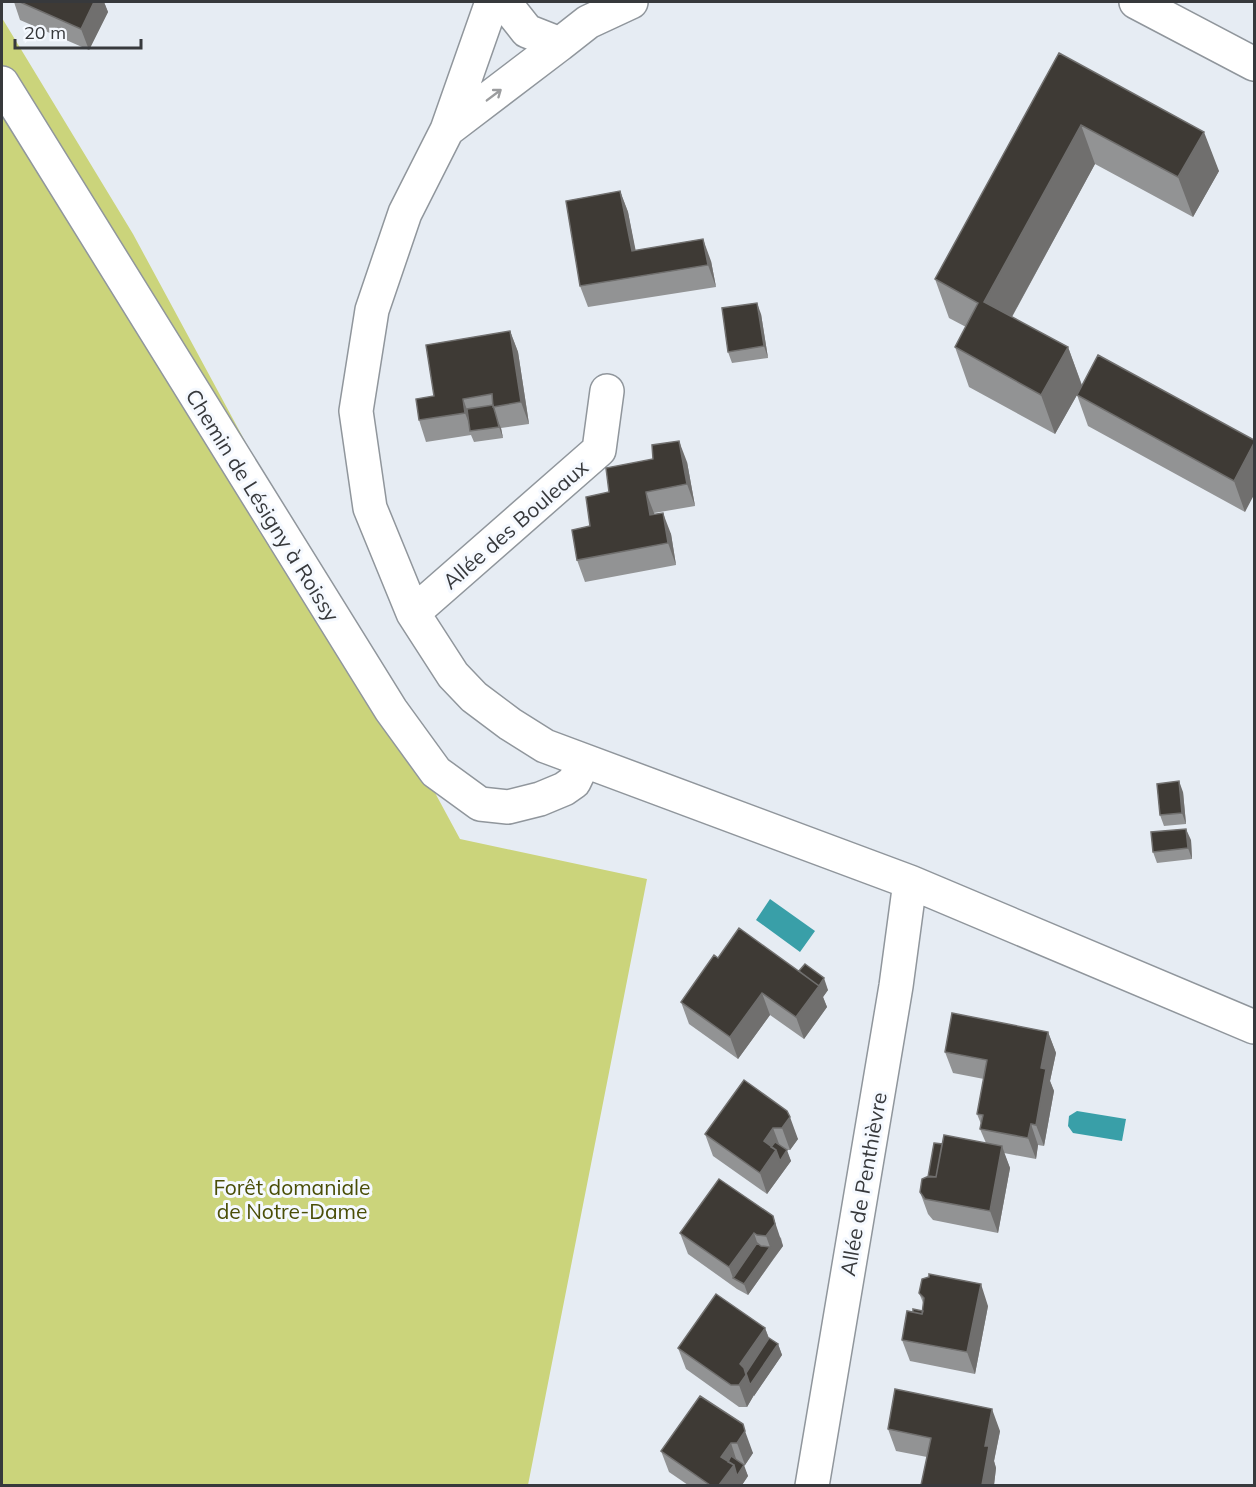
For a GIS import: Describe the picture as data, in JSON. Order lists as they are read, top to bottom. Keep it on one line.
{"streets":{"street":["Chemin de Lésigny à Roissy","Allée des Bouleaux","Allée de Penthièvre"]},"parks":["Forêt domaniale de Notre-Dame"],"scale_bar":"20 m"}
